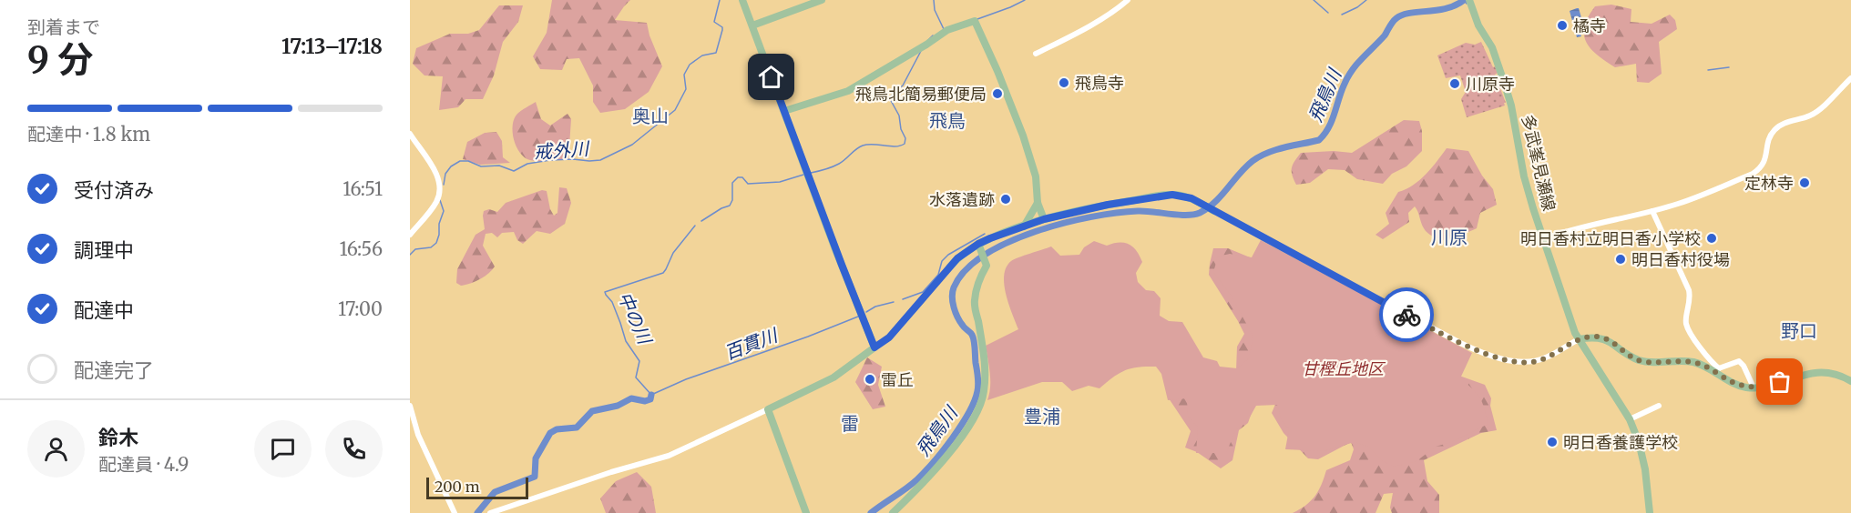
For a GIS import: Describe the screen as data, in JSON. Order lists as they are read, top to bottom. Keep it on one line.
{"streets":{"main road":["多武峯見瀬線"]},"districts":["奥山","飛鳥","川原","野口","豊浦","雷"],"water":["飛鳥川","戒外川","中の川","百貫川"],"parks":["甘樫丘地区"],"places":["橘寺","飛鳥寺","川原寺","飛鳥北簡易郵便局","定林寺","水落遺跡","明日香村立明日香小学校","明日香村役場","雷丘","明日香養護学校"],"scale_bar":"200 m","page":{"heading":["9 分","到着まで","17:13–17:18"],"panel":["鈴木","配達員 · 4.9"],"bar":"配達中 · 1.8 km","list":[["受付済み","16:51"],["調理中","16:56"],["配達中","17:00"],"配達完了"],"scale":"200 m"}}
